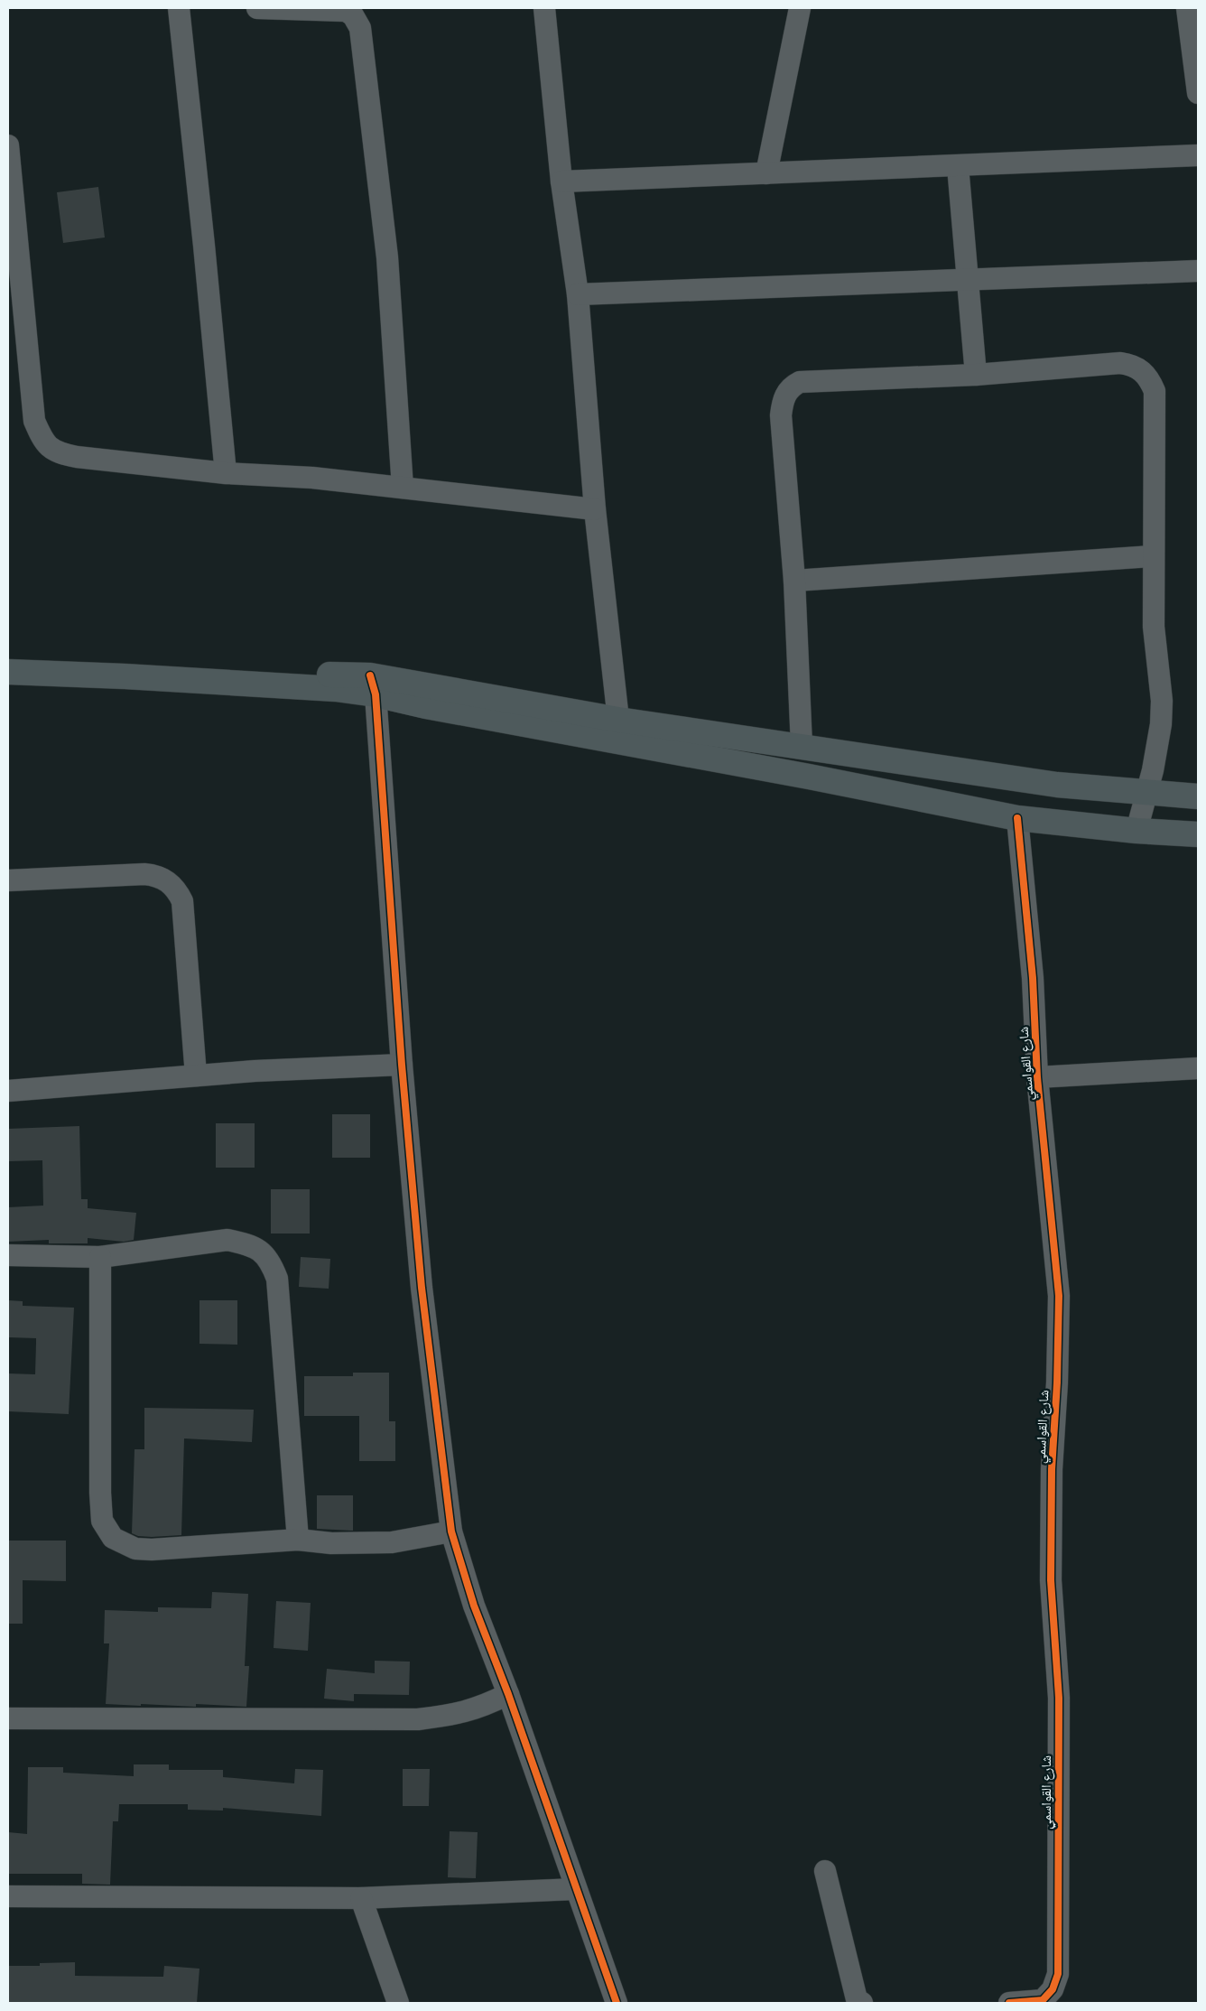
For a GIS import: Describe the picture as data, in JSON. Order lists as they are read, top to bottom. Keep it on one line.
{"streets":{"street":["شارع القواسمي"]}}
